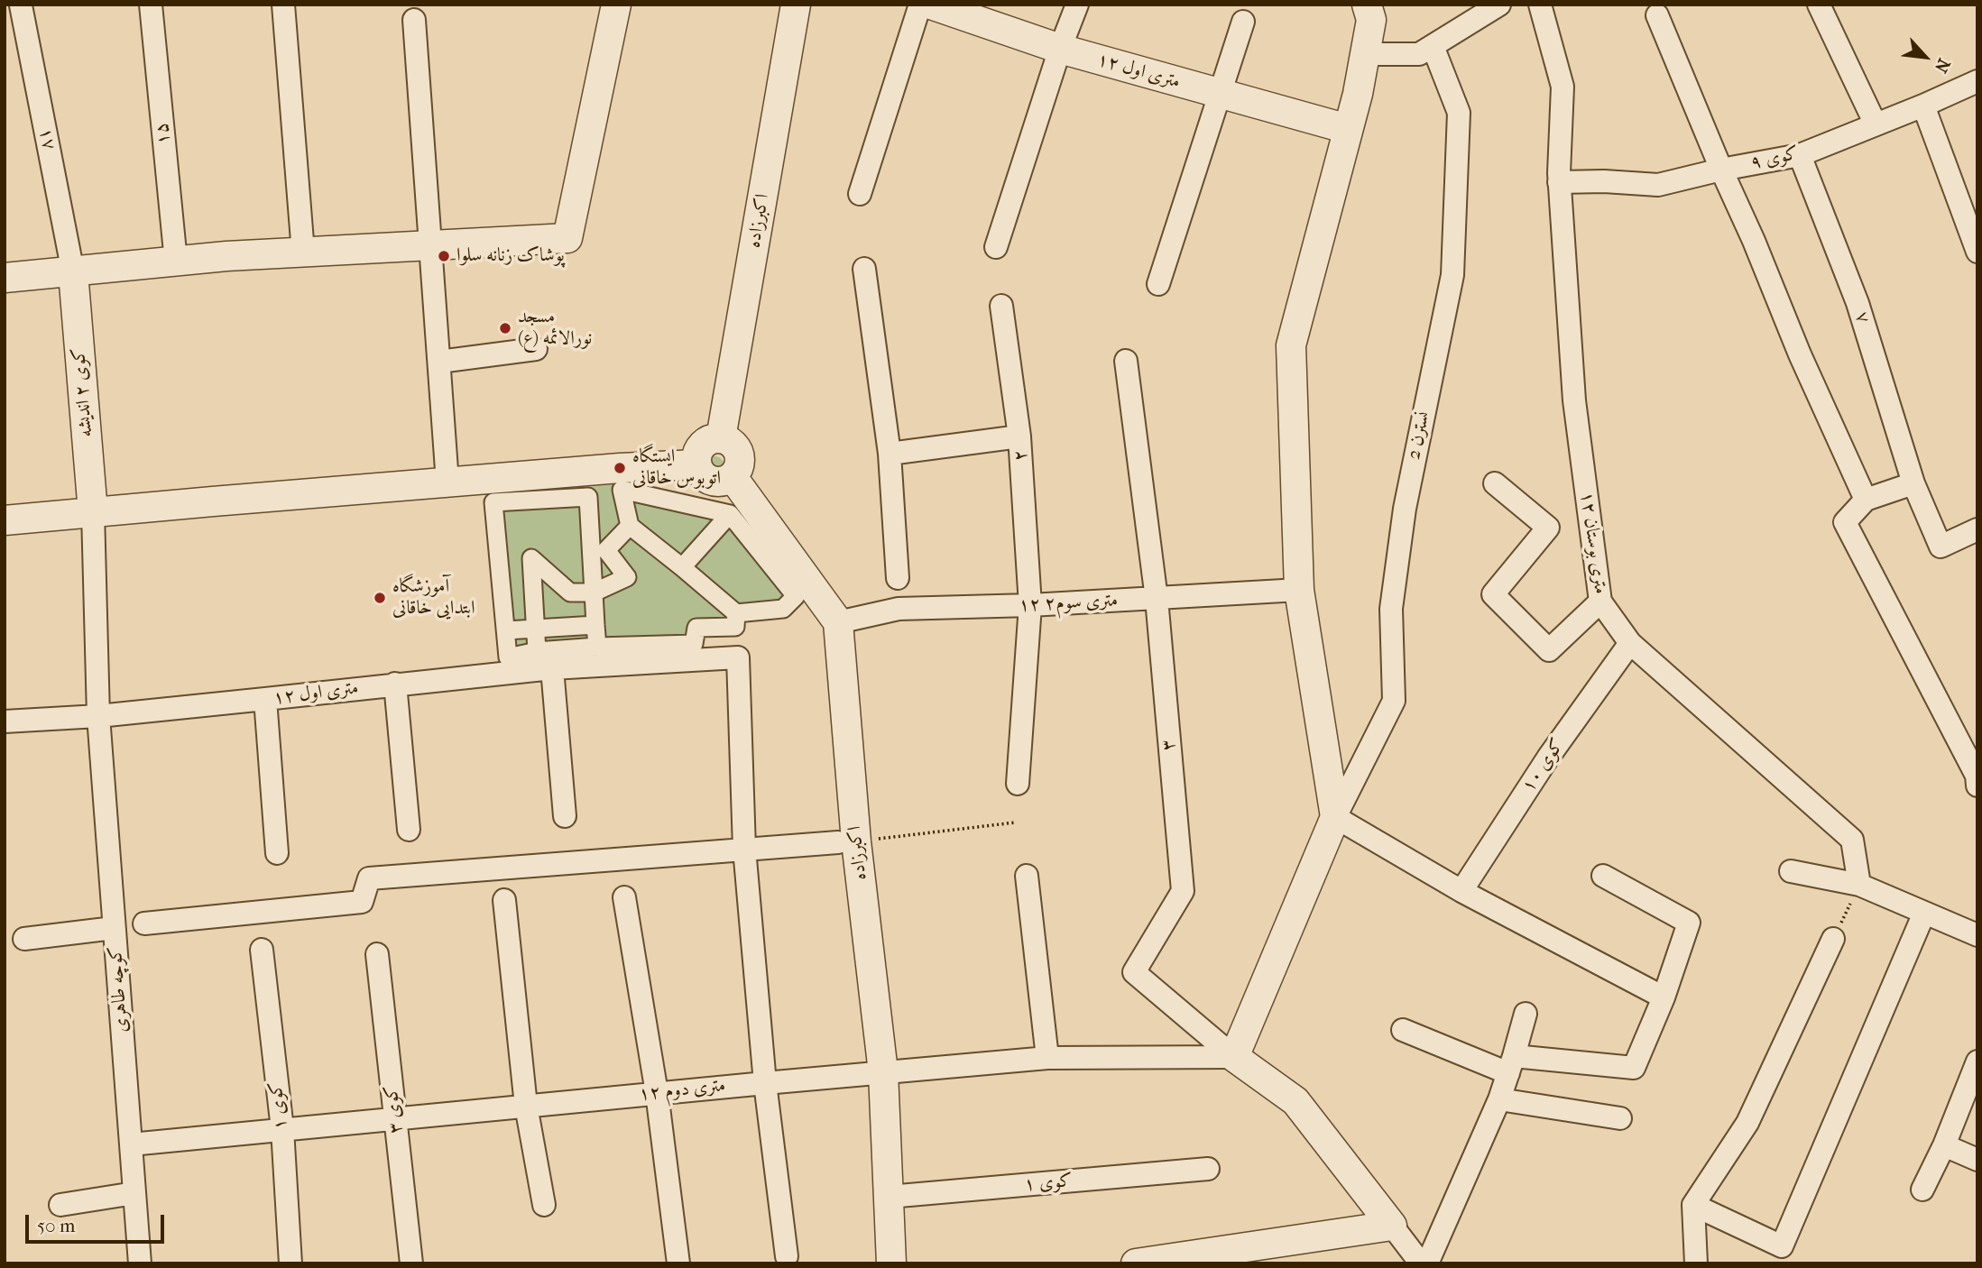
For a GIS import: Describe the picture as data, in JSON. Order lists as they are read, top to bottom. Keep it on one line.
{"streets":{"street":["۱۲ متری اول","۱۵","۱۷","کوی ۹","اکبرزاده","۷","کوی ۲ اندیشه","نسترن 2","۲","۱۲ متری بوستان","۱۲ متری سوم۲","۳","کوی ۱۰","کوچه طاهری","۱۲ متری دوم","کوی ۱","کوی ۳"]},"crossings":[["۱۲ متری اول","کوچه طاهری"],["۱۷","کوی ۲ اندیشه"],["کوی ۹","۷"],["کوی ۹","۱۲ متری بوستان"],["اکبرزاده","۱۲ متری سوم۲"],["اکبرزاده","۱۲ متری دوم"],["اکبرزاده","کوی ۱"],["۲","۱۲ متری سوم۲"],["۱۲ متری بوستان","کوی ۱۰"],["۱۲ متری سوم۲","۳"],["۳","۱۲ متری دوم"],["کوچه طاهری","۱۲ متری دوم"],["۱۲ متری دوم","کوی ۱"],["۱۲ متری دوم","کوی ۳"]],"places":["پوشاک زنانه سلوا","مسجد نورالائمه (ع)","ایستگاه اتوبوس خاقانی","آموزشگاه ابتدایی خاقانی"],"scale_bar":"50 m","north":"bottom right"}
